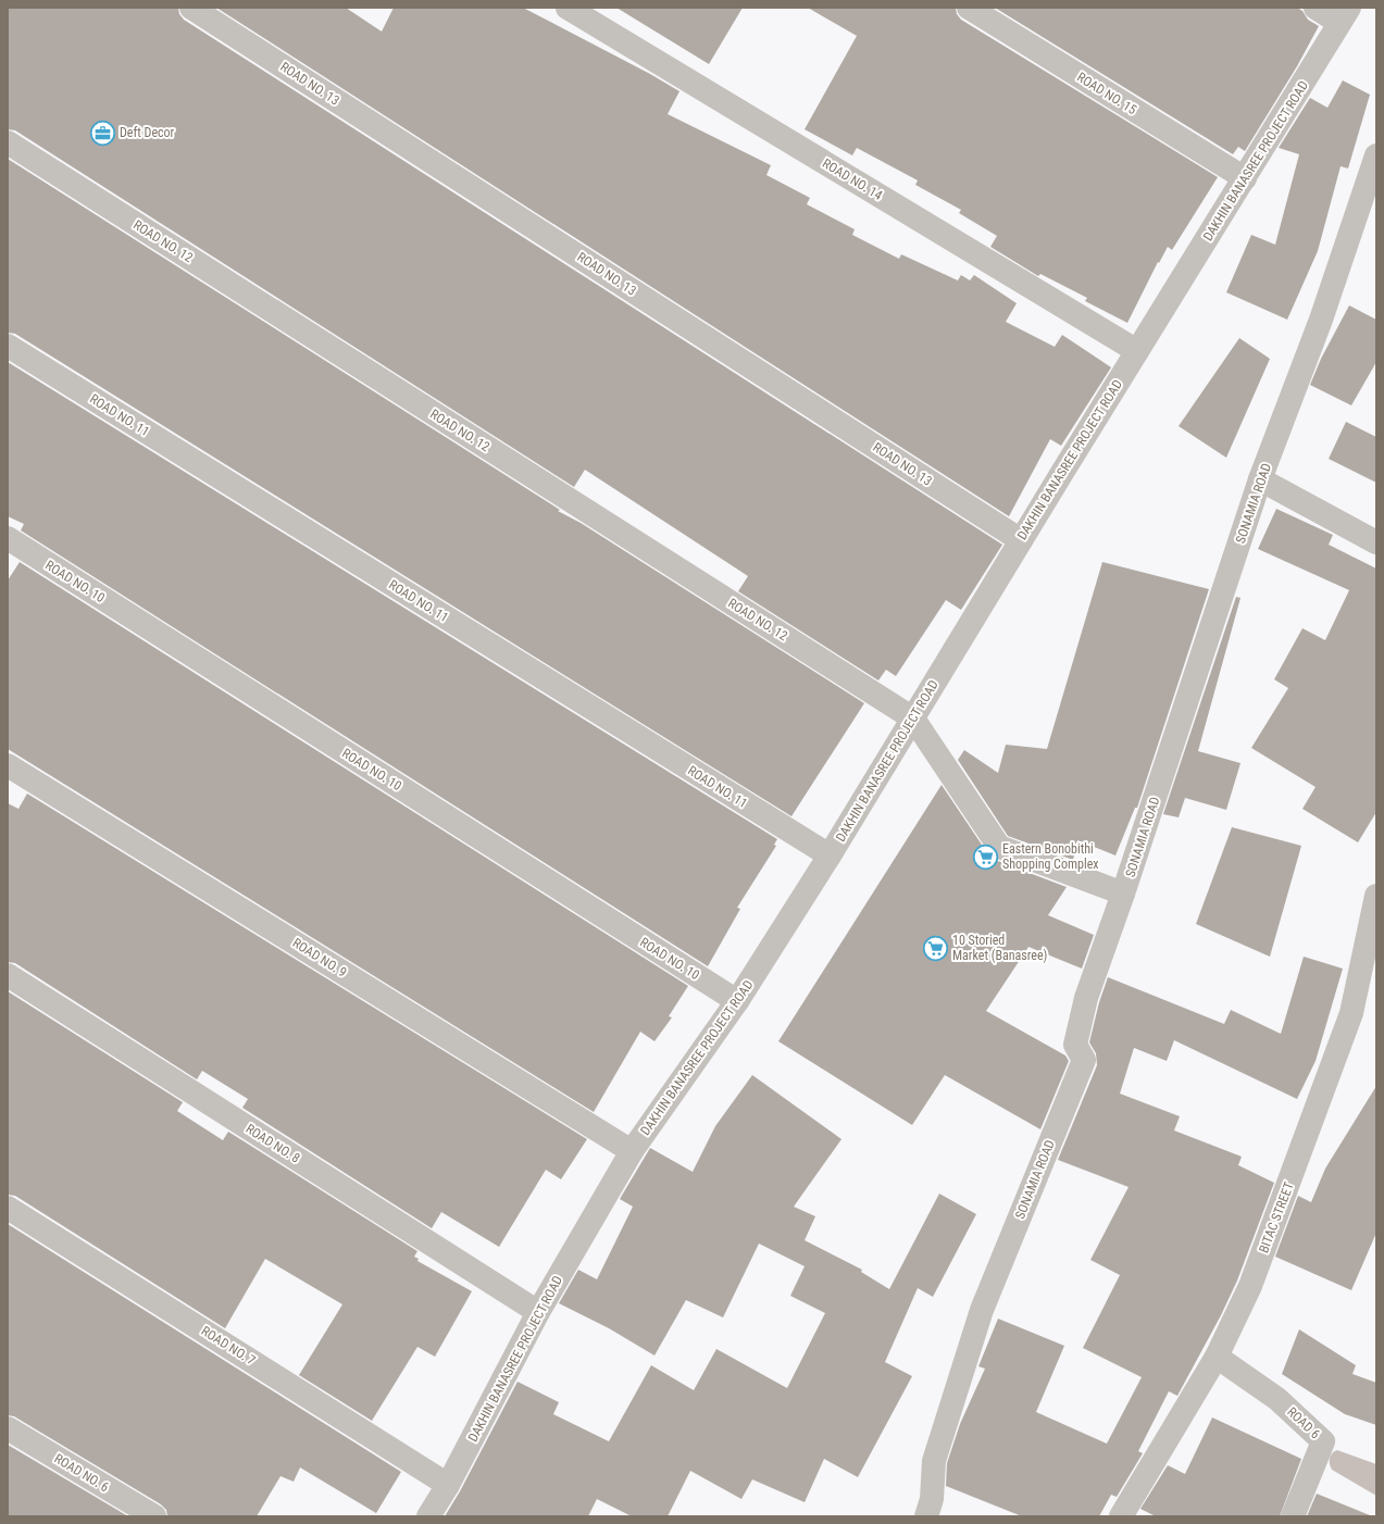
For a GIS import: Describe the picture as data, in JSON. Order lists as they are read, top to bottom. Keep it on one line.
{"streets":{"street":["ROAD NO. 13","ROAD NO. 15","DAKHIN BANASREE PROJECT ROAD","ROAD NO. 14","ROAD NO. 12","ROAD NO. 11","SONAMIA ROAD","ROAD NO. 10","ROAD NO. 9","ROAD NO. 8","BITAC STREET","ROAD NO. 7","ROAD 6","ROAD NO. 6"]},"crossings":[["ROAD NO. 13","DAKHIN BANASREE PROJECT ROAD"],["ROAD NO. 15","DAKHIN BANASREE PROJECT ROAD"],["DAKHIN BANASREE PROJECT ROAD","ROAD NO. 14"],["DAKHIN BANASREE PROJECT ROAD","ROAD NO. 12"],["DAKHIN BANASREE PROJECT ROAD","ROAD NO. 11"],["DAKHIN BANASREE PROJECT ROAD","ROAD NO. 10"],["DAKHIN BANASREE PROJECT ROAD","ROAD NO. 9"],["DAKHIN BANASREE PROJECT ROAD","ROAD NO. 8"],["DAKHIN BANASREE PROJECT ROAD","ROAD NO. 7"],["BITAC STREET","ROAD 6"]],"places":{"office":["Deft Decor"],"supermarket":["Eastern Bonobithi Shopping Complex","10 Storied Market (Banasree)"]}}
